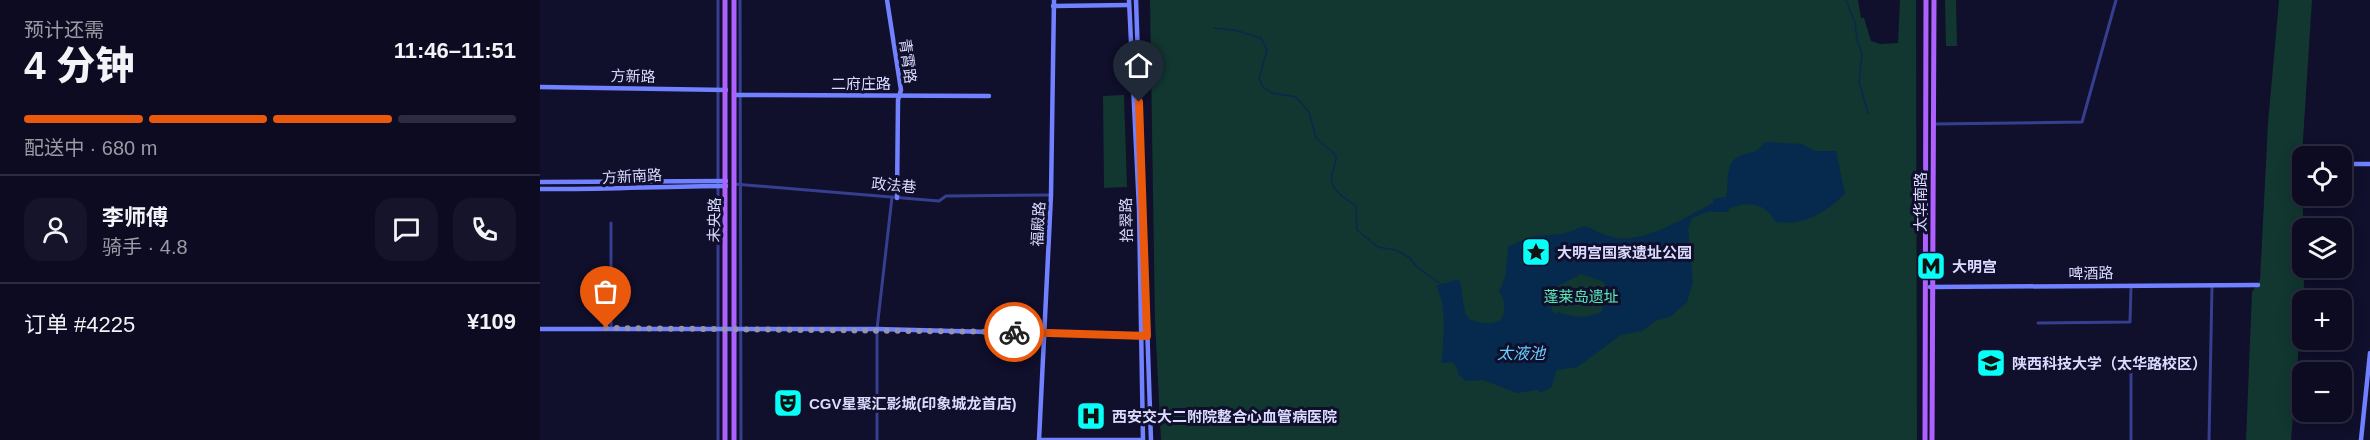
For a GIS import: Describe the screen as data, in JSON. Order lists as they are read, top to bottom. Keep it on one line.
{"streets":{"main road":["太华南路","未央路"],"street":["青霄路","方新路","二府庄路","方新南路","政法巷","拾翠路","福殿路","啤酒路"]},"crossings":[["青霄路","二府庄路"],["青霄路","政法巷"],["方新路","未央路"],["二府庄路","未央路"],["方新南路","未央路"],["政法巷","未央路"],["政法巷","福殿路"],["太华南路","啤酒路"]],"water":["太液池"],"parks":["蓬莱岛遗址"],"places":{"place":["大明宫国家遗址公园"],"metro station":["大明宫"],"school or university":["陕西科技大学（太华路校区）"],"theatre":["CGV星聚汇影城(印象城龙首店)"],"hospital":["西安交大二附院整合心血管病医院"]},"page":{"heading":["4 分钟","预计还需","11:46–11:51"],"panel":["李师傅","骑手 · 4.8","订单 #4225","¥109"],"bar":"配送中 · 680 m","map_buttons":["+","−"]}}
